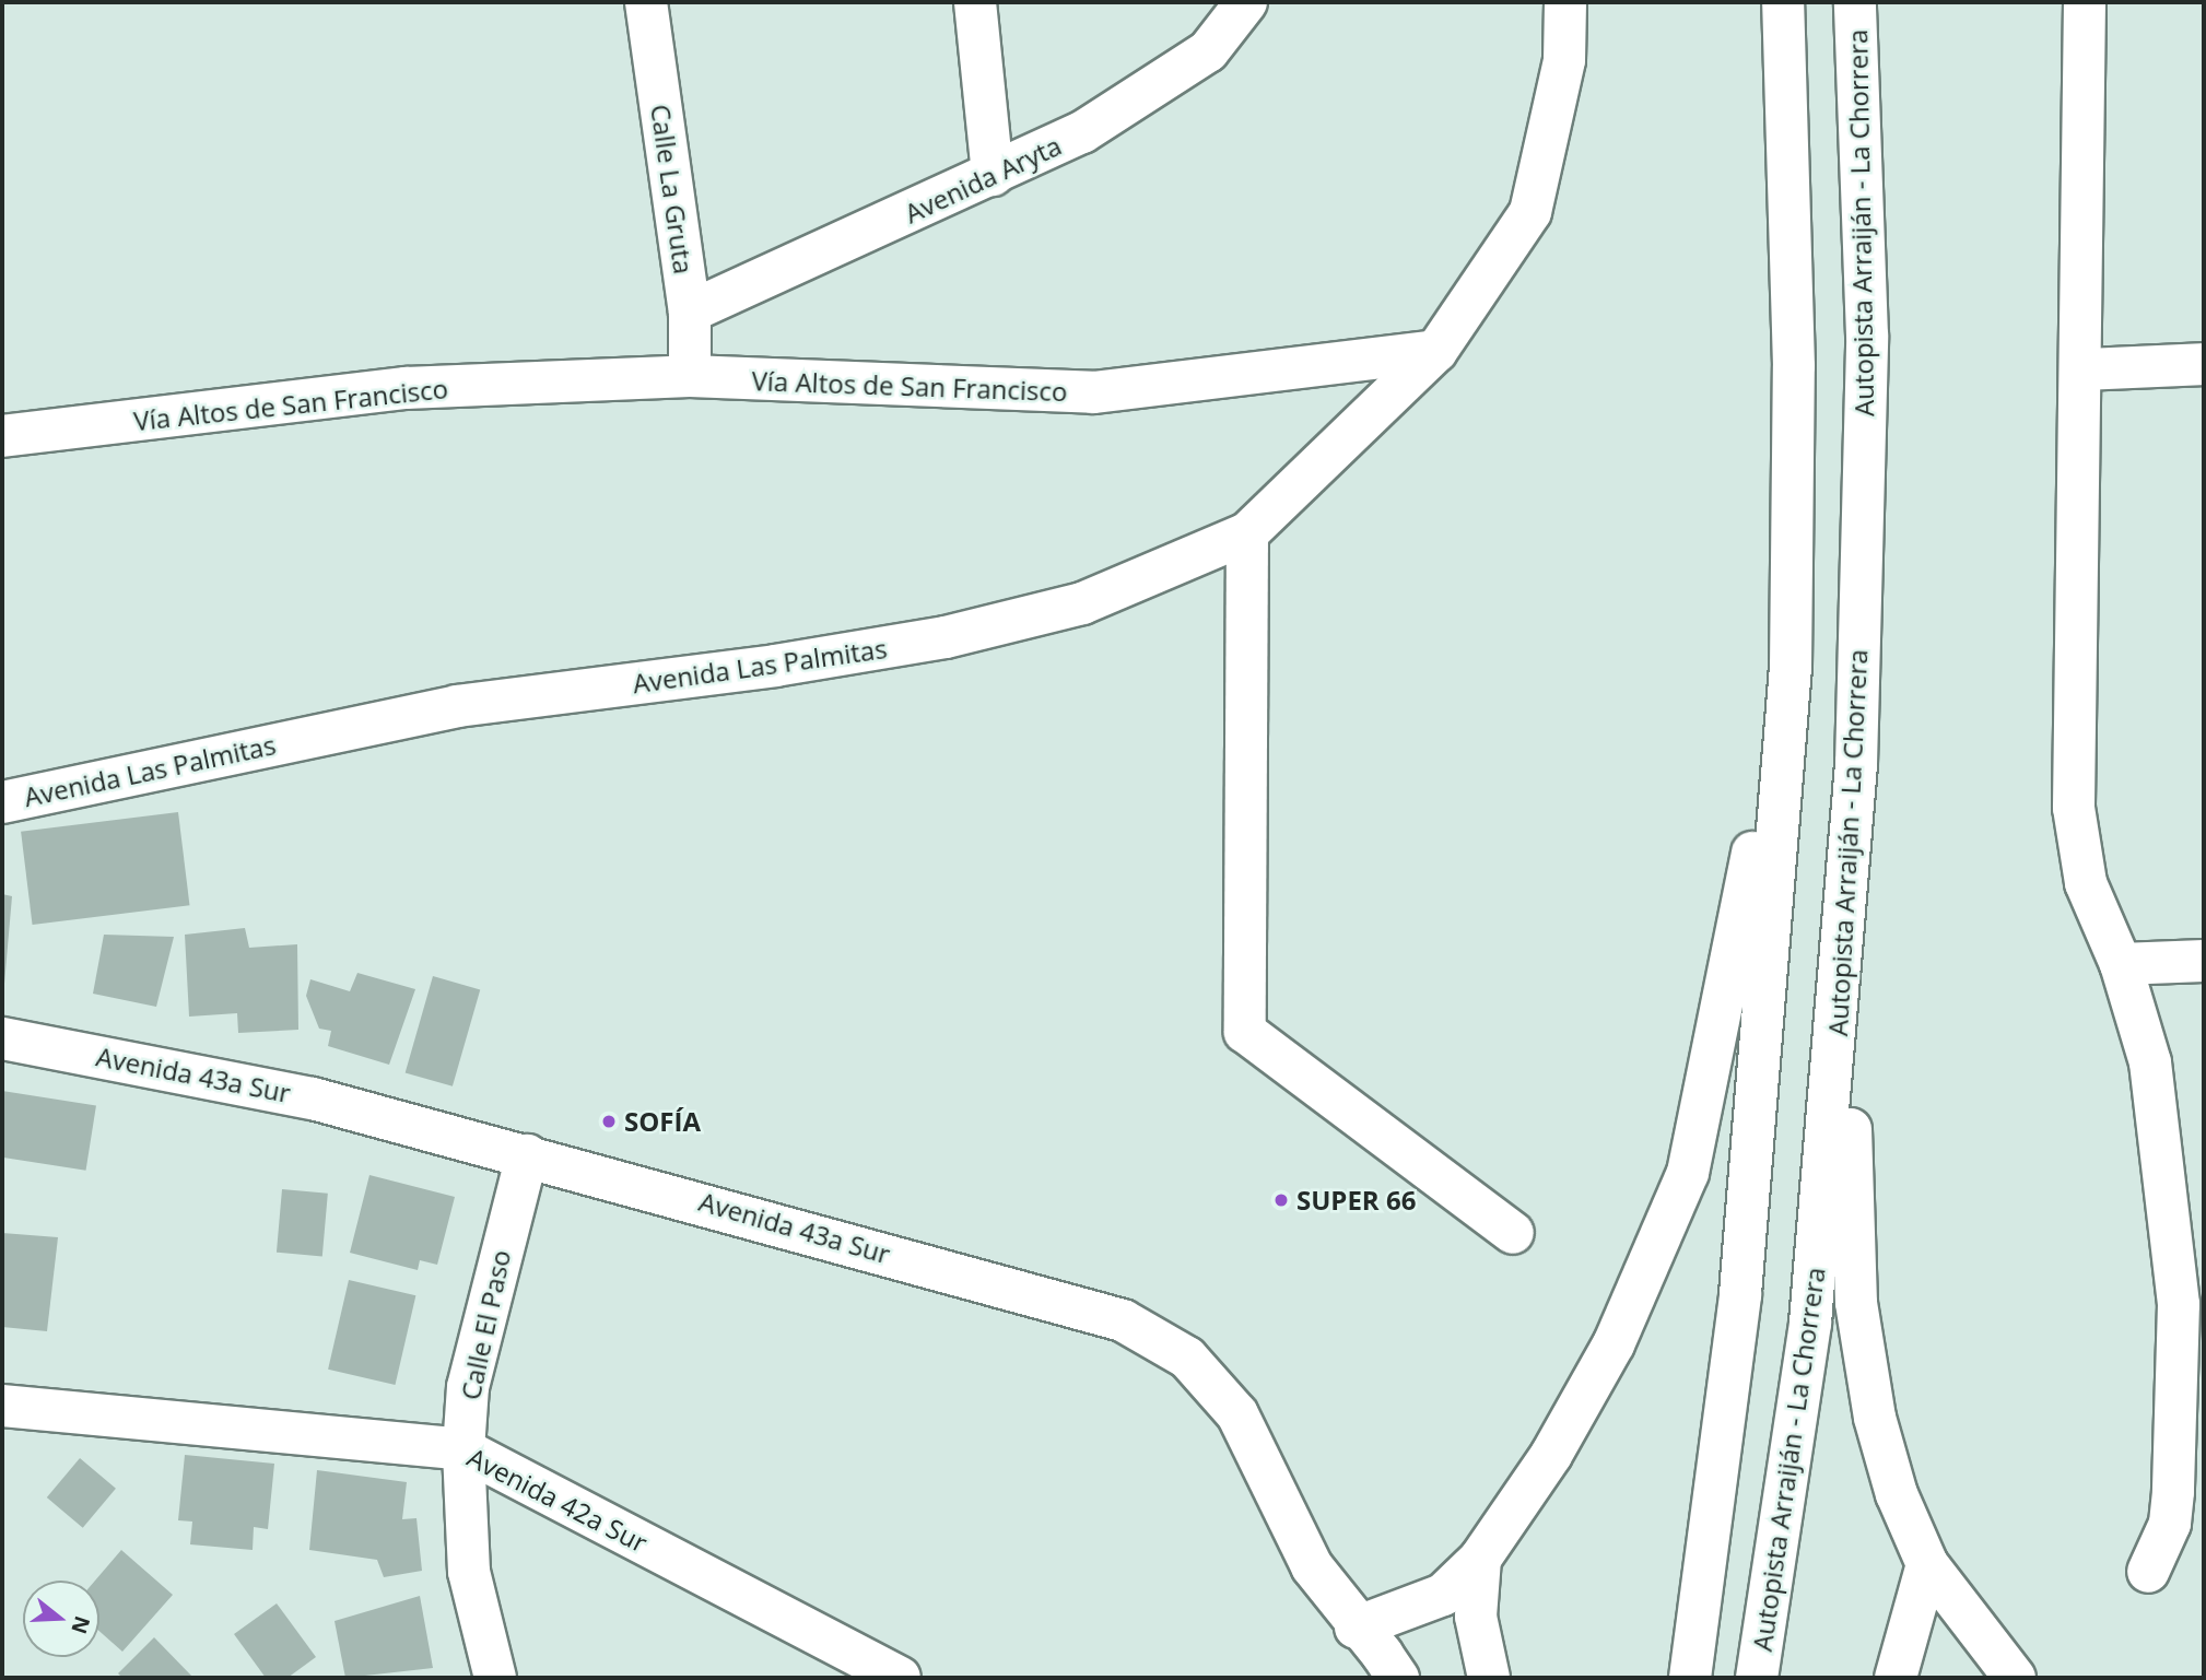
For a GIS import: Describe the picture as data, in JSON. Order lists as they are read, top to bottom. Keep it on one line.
{"streets":{"main road":["Avenida Aryta","Calle La Gruta","Autopista Arraiján - La Chorrera","Vía Altos de San Francisco","Avenida Las Palmitas","Avenida 43a Sur","Calle El Paso","Avenida 42a Sur"]},"crossings":[["Avenida Aryta","Calle La Gruta"],["Calle La Gruta","Vía Altos de San Francisco"],["Vía Altos de San Francisco","Avenida Las Palmitas"],["Avenida 43a Sur","Calle El Paso"],["Calle El Paso","Avenida 42a Sur"]],"places":["SOFÍA","SUPER 66"],"north":"right"}
